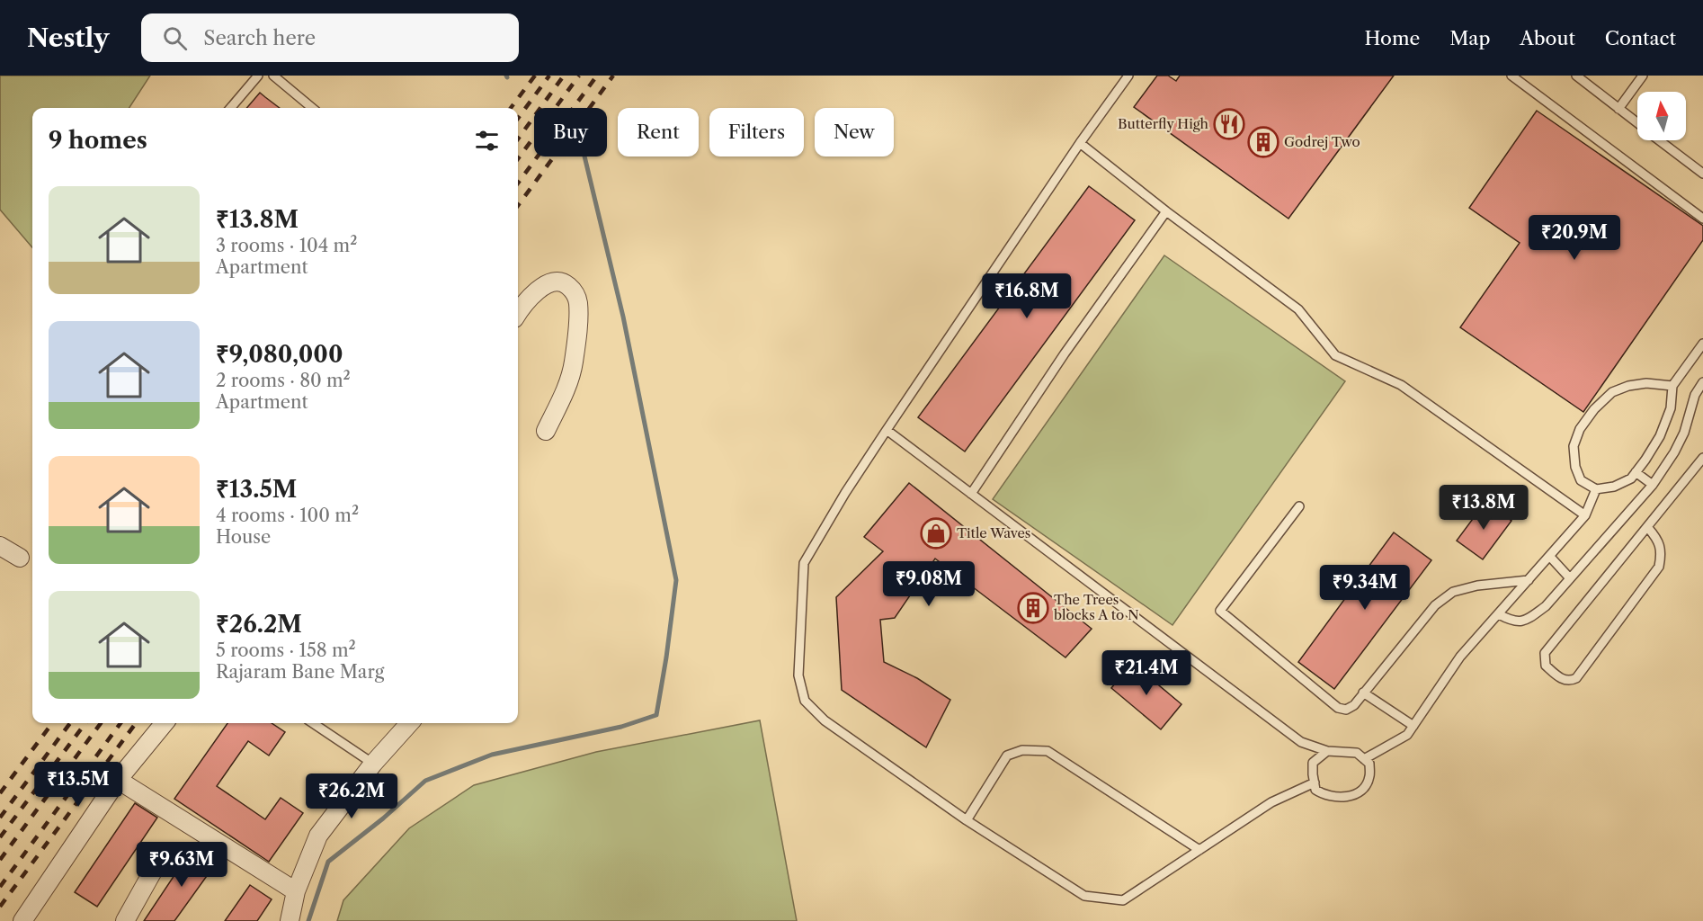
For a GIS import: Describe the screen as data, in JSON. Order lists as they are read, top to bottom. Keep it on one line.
{"places":{"restaurant":["Butterfly High"],"building":["Godrej Two","The Trees blocks A to N"],"shop":["Title Waves"]},"north":"top","page":{"header":"Nestly","search":"Search here","nav":["Home","Map","About","Contact"],"chip":["Buy","Rent","Filters","New"],"heading":"9 homes","list":[{"name":"₹13.8M","note":"3 rooms · 104 m² · Apartment"},{"name":"₹9,080,000","note":"2 rooms · 80 m² · Apartment"},{"name":"₹13.5M","note":"4 rooms · 100 m² · House"},{"name":"₹26.2M","note":"5 rooms · 158 m² · Rajaram Bane Marg"}],"price":["₹20.9M","₹16.8M","₹13.8M","₹9.08M","₹9.34M","₹21.4M","₹13.5M","₹26.2M","₹9.63M"]}}
